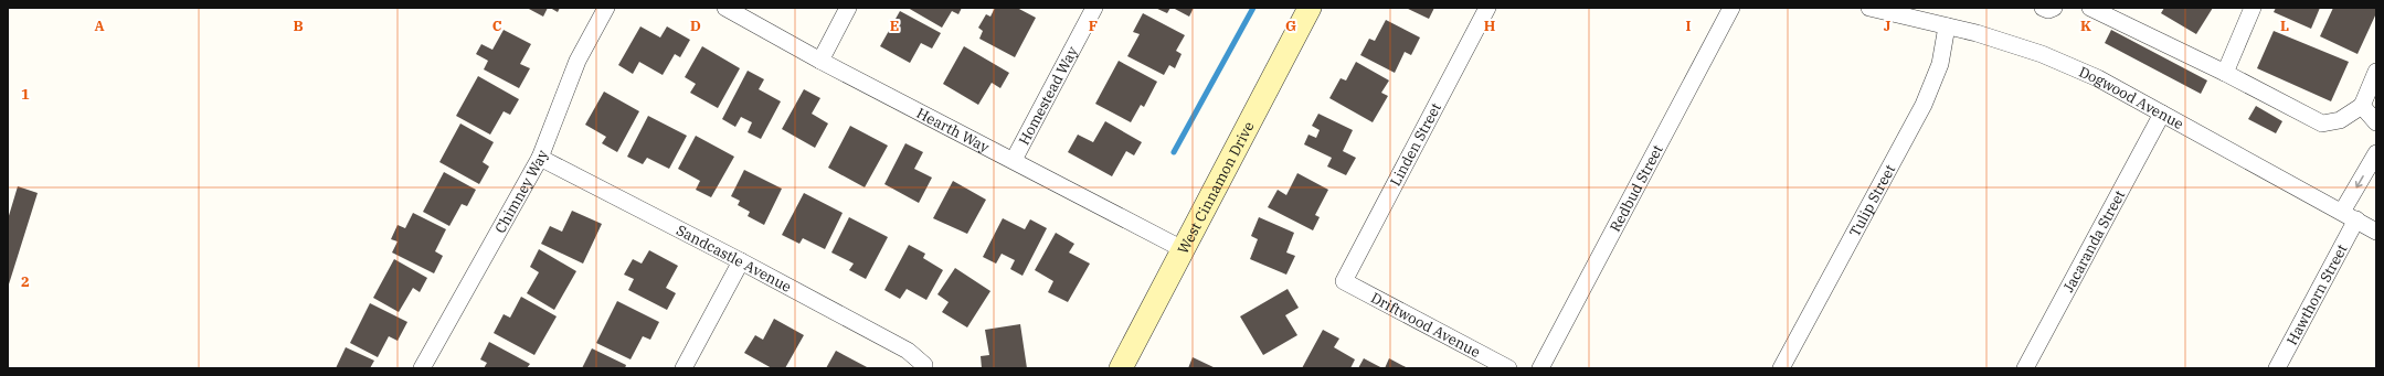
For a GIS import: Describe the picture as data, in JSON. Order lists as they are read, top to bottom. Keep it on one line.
{"streets":{"main road":["West Cinnamon Drive"],"street":["Homestead Way","Dogwood Avenue","Hearth Way","Linden Street","Redbud Street","Chimney Way","Tulip Street","Jacaranda Street","Sandcastle Avenue","Hawthorn Street","Driftwood Avenue"]},"crossings":[["Homestead Way","Hearth Way"],["Dogwood Avenue","Tulip Street"],["Dogwood Avenue","Jacaranda Street"],["Dogwood Avenue","Hawthorn Street"],["Hearth Way","West Cinnamon Drive"],["Linden Street","Driftwood Avenue"],["Chimney Way","Sandcastle Avenue"]],"grid":{"columns":["A","B","C","D","E","F","G","H","I","J","K","L"],"rows":["1","2"]}}
